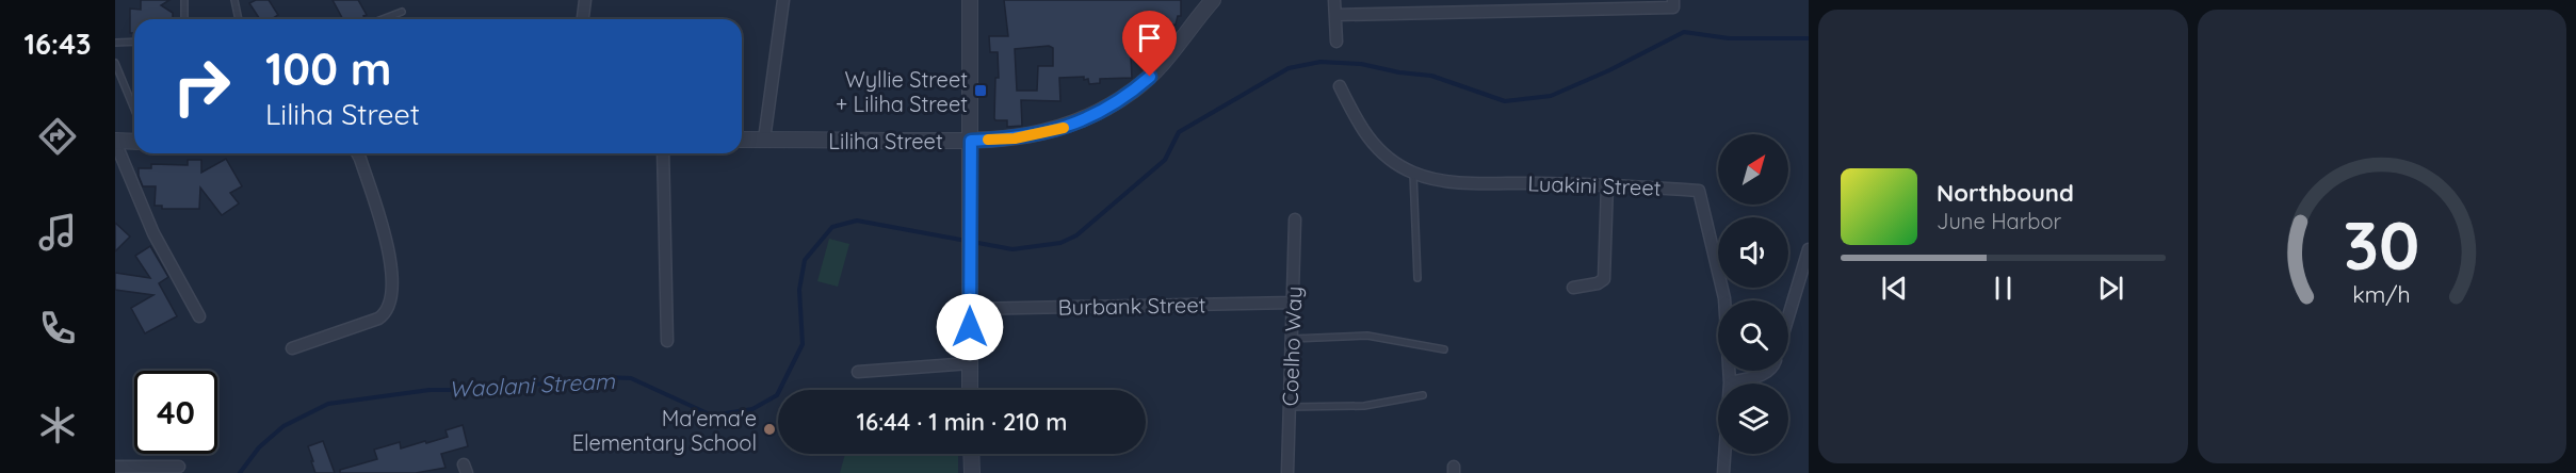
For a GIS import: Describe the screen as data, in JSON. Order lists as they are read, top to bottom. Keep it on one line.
{"streets":{"street":["Liliha Street","Luakini Street","Burbank Street","Coelho Way"]},"crossings":[["Burbank Street","Coelho Way"]],"water":["Waolani Stream"],"places":{"transit":["Wyllie Street + Liliha Street"],"other":["Ma'ema'e Elementary School"]},"north":"top right","page":{"tabs":"16:43","turn":["100 m","Liliha Street"],"song":["Northbound","June Harbor"],"limit":"40","trip":"16:44 · 1 min · 210 m","gauge":["30","km/h"]}}
